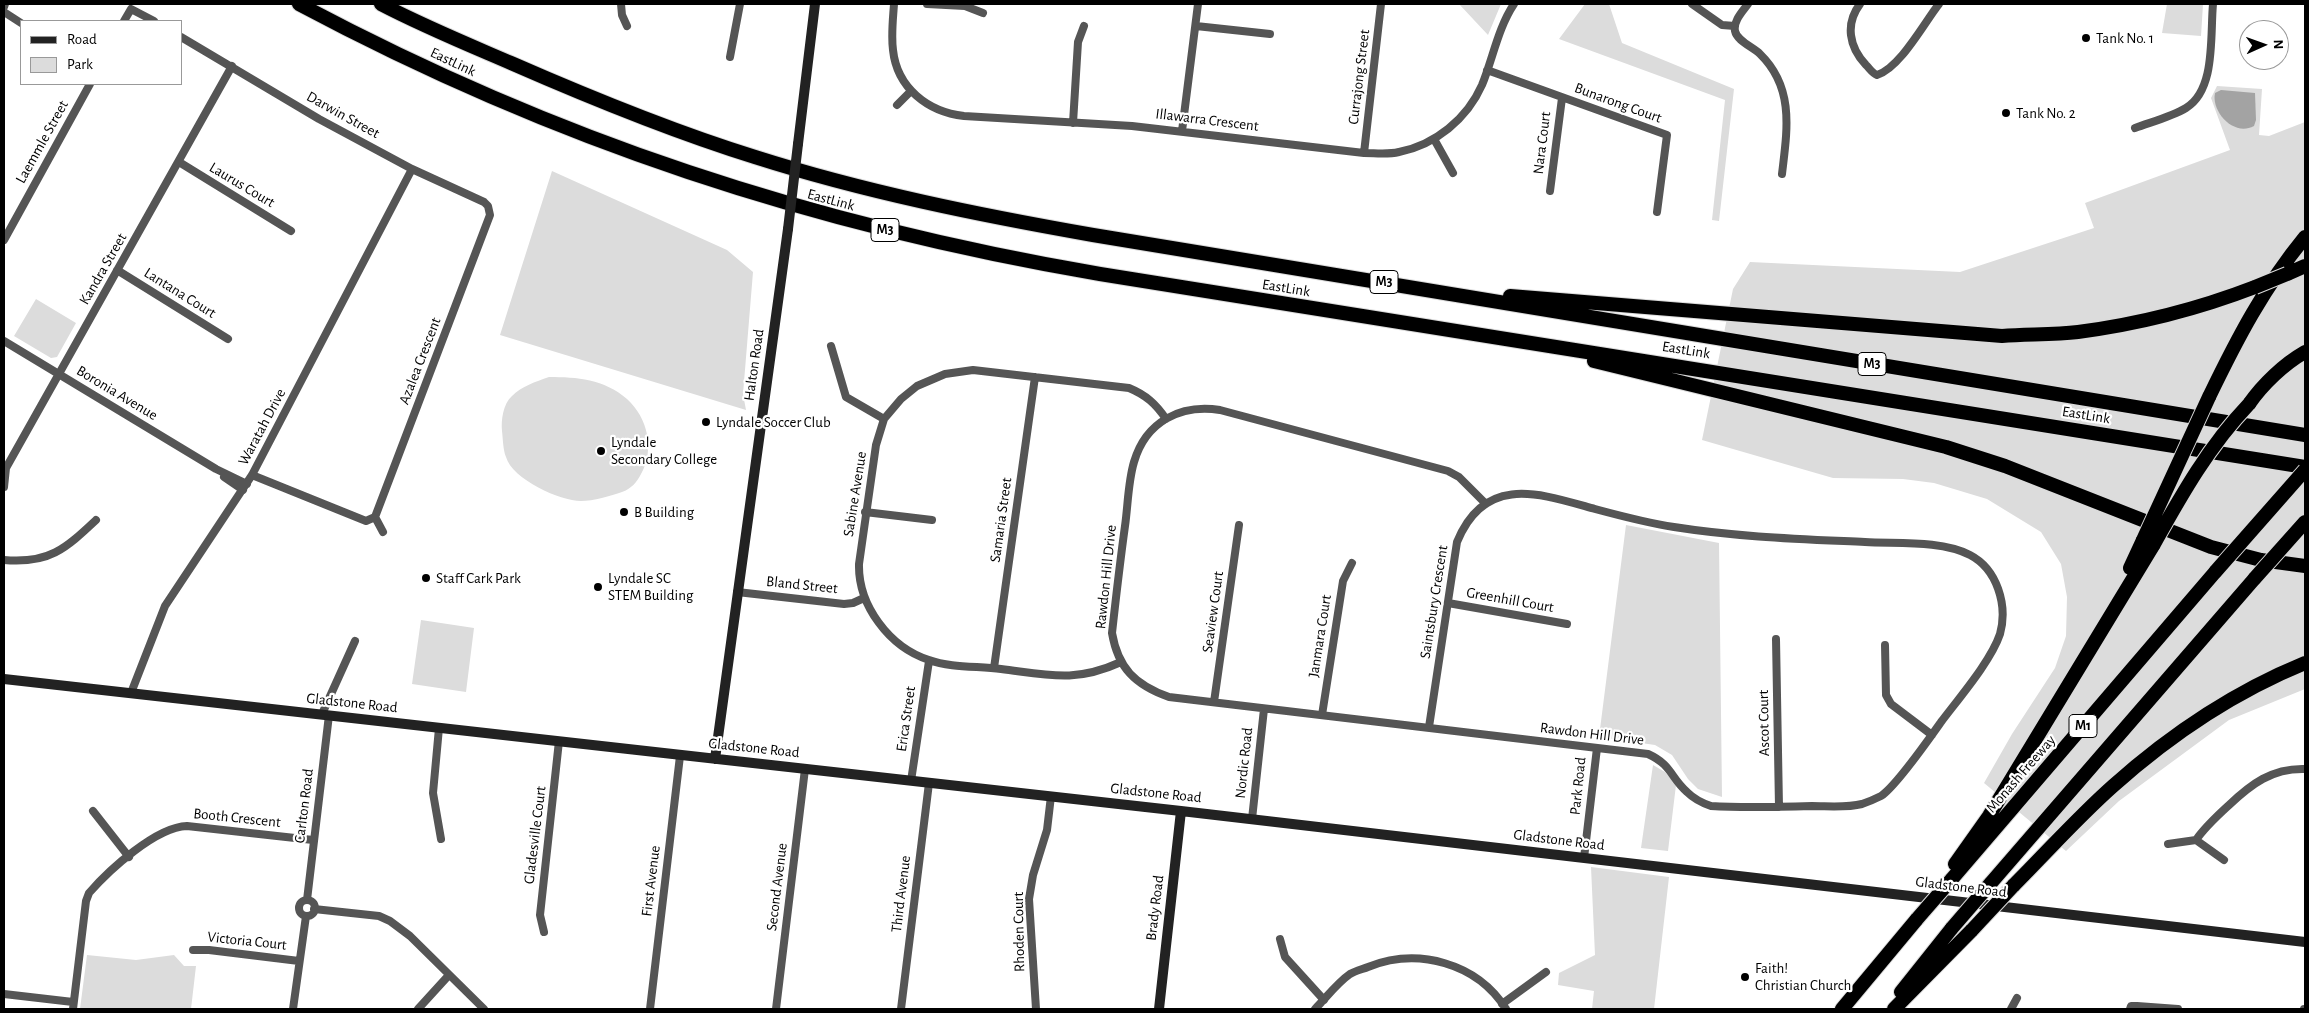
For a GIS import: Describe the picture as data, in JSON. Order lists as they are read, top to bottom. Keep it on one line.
{"streets":{"highway":["EastLink","M3","M1","Monash Freeway"],"main road":["Halton Road","Gladstone Road","Brady Road"],"street":["Currajong Street","Bunarong Court","Darwin Street","Illawarra Crescent","Laemmle Street","Nara Court","Laurus Court","Kandra Street","Lantana Court","Azalea Crescent","Boronia Avenue","Waratah Drive","Sabine Avenue","Samaria Street","Rawdon Hill Drive","Bland Street","Greenhill Court","Saintsbury Crescent","Seaview Court","Janmara Court","Erica Street","Ascot Court","Nordic Road","Park Road","Carlton Road","Booth Crescent","Gladesville Court","First Avenue","Second Avenue","Third Avenue","Rhoden Court","Victoria Court"]},"crossings":[["EastLink","Monash Freeway"],["Currajong Street","Illawarra Crescent"],["Bunarong Court","Illawarra Crescent"],["Bunarong Court","Nara Court"],["Darwin Street","Kandra Street"],["Darwin Street","Azalea Crescent"],["Darwin Street","Waratah Drive"],["Laurus Court","Kandra Street"],["Kandra Street","Lantana Court"],["Kandra Street","Boronia Avenue"],["Halton Road","Bland Street"],["Halton Road","Gladstone Road"],["Boronia Avenue","Waratah Drive"],["Waratah Drive","Gladstone Road"],["Sabine Avenue","Samaria Street"],["Sabine Avenue","Rawdon Hill Drive"],["Sabine Avenue","Bland Street"],["Sabine Avenue","Erica Street"],["Rawdon Hill Drive","Saintsbury Crescent"],["Rawdon Hill Drive","Seaview Court"],["Rawdon Hill Drive","Janmara Court"],["Rawdon Hill Drive","Ascot Court"],["Rawdon Hill Drive","Nordic Road"],["Rawdon Hill Drive","Park Road"],["Greenhill Court","Saintsbury Crescent"],["Gladstone Road","Erica Street"],["Gladstone Road","Nordic Road"],["Gladstone Road","Park Road"],["Gladstone Road","Carlton Road"],["Gladstone Road","Gladesville Court"],["Gladstone Road","First Avenue"],["Gladstone Road","Second Avenue"],["Gladstone Road","Third Avenue"],["Gladstone Road","Brady Road"],["Gladstone Road","Rhoden Court"],["Carlton Road","Booth Crescent"]],"places":["Tank No. 1","Tank No. 2","Lyndale Soccer Club","Lyndale Secondary College","B Building","Staff Cark Park","Lyndale SC STEM Building","Faith! Christian Church"],"legend":["Road","Park"],"north":"right"}
